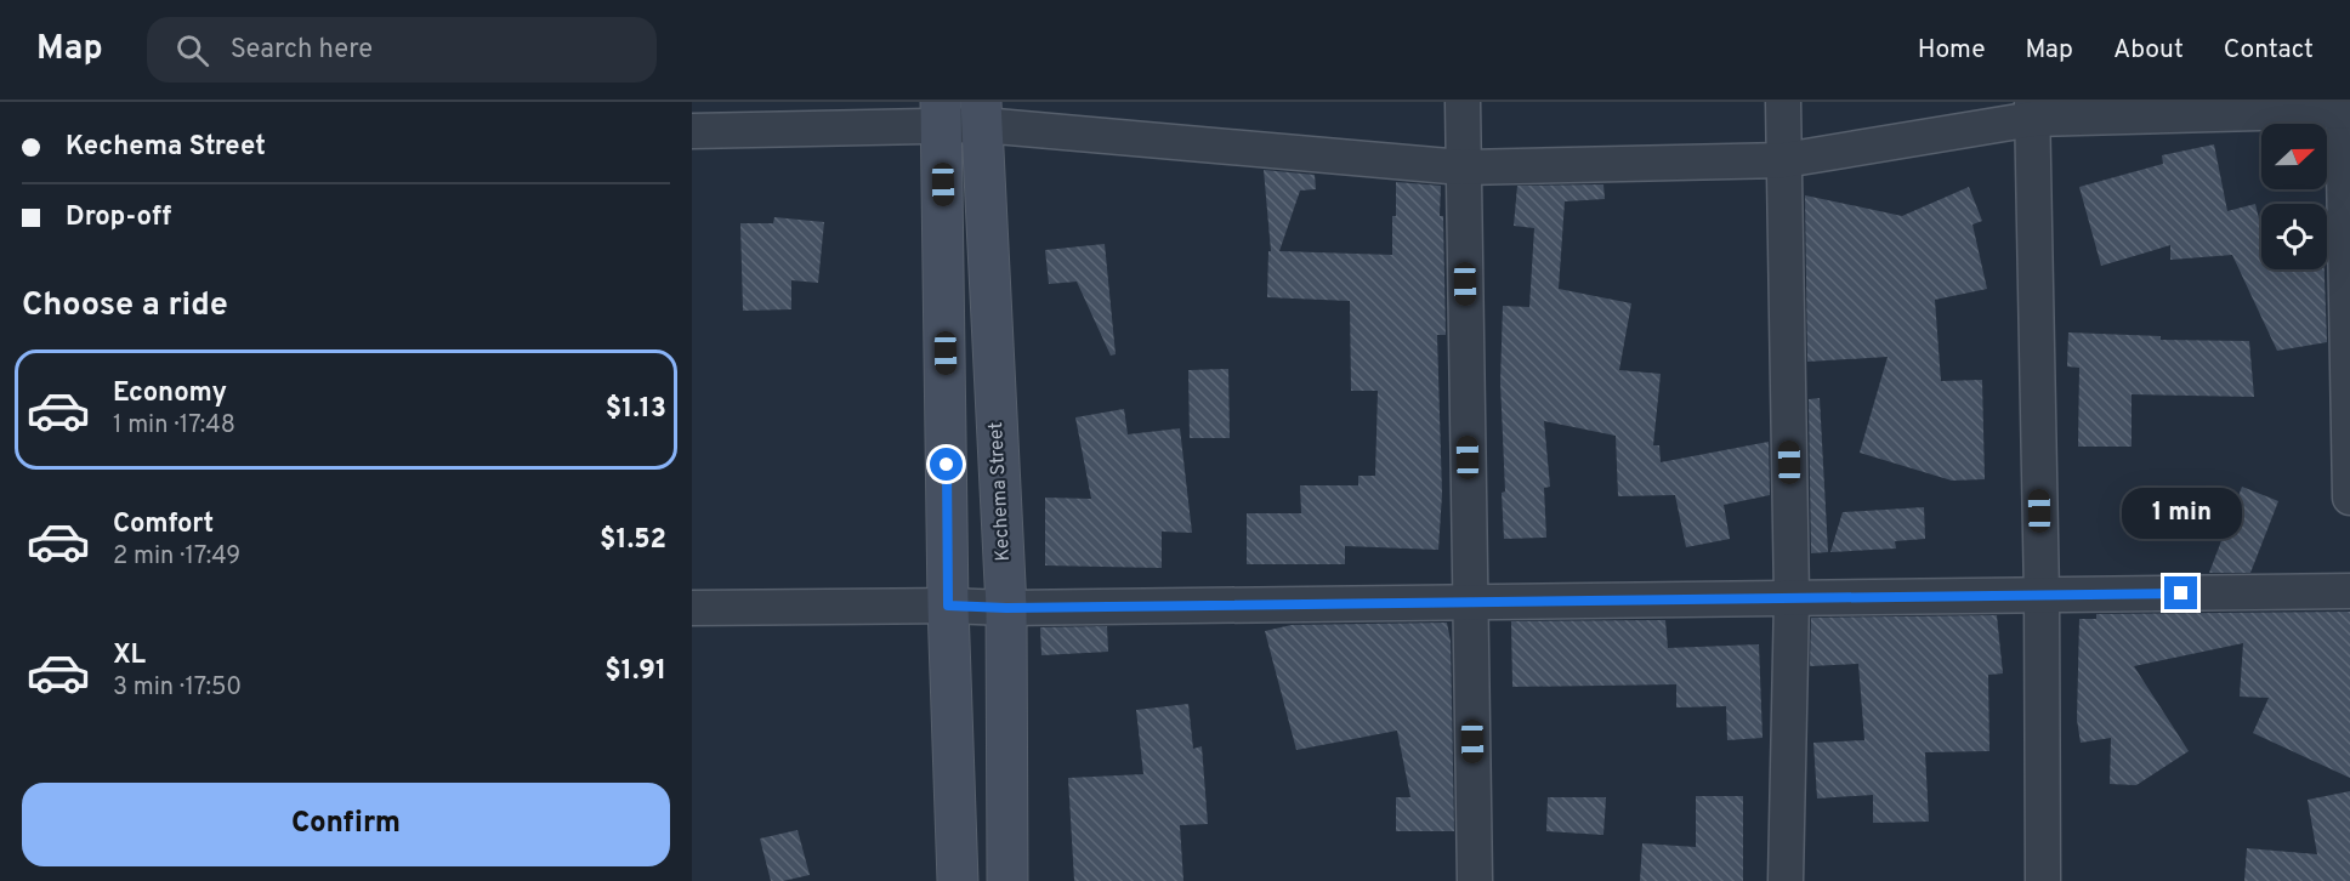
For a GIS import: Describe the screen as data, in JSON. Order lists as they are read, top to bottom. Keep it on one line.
{"streets":{"street":["Kechema Street"]},"north":"right","page":{"header":"Map","search":"Search here","nav":["Home","Map","About","Contact"],"banner":["Kechema Street","Drop-off"],"heading":"Choose a ride","list":[{"name":"Economy","note":"1 min · 17:48","value":"$1.13"},{"name":"Comfort","note":"2 min · 17:49","value":"$1.52"},{"name":"XL","note":"3 min · 17:50","value":"$1.91"}],"bubble":"1 min","buttons":"Confirm"}}
